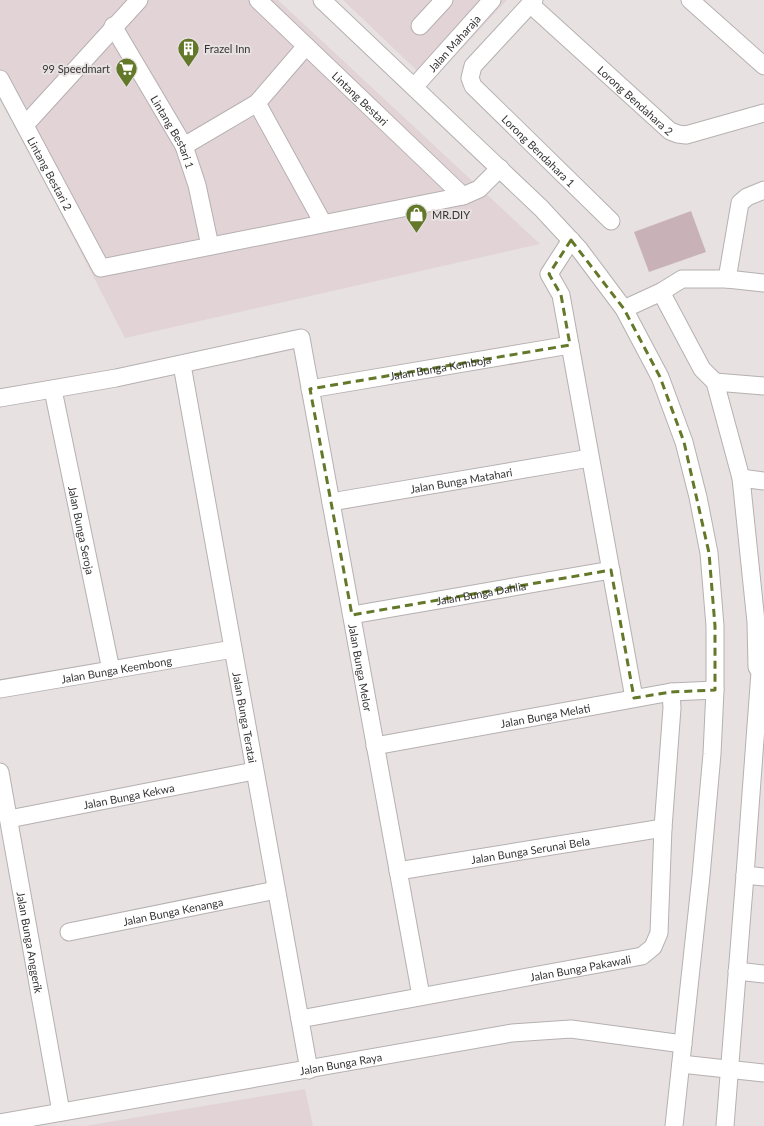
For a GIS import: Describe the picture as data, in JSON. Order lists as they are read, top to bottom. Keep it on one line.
{"streets":{"street":["Jalan Maharaja","Lintang Bestari","Lorong Bendahara 2","Lintang Bestari 1","Lorong Bendahara 1","Lintang Bestari 2","Jalan Bunga Kemboja","Jalan Bunga Matahari","Jalan Bunga Seroja","Jalan Bunga Dahlia","Jalan Bunga Melor","Jalan Bunga Keembong","Jalan Bunga Melati","Jalan Bunga Teratai","Jalan Bunga Kekwa","Jalan Bunga Serunai Bela","Jalan Bunga Kenanga","Jalan Bunga Anggerik","Jalan Bunga Pakawali","Jalan Bunga Raya"]},"crossings":[["Lorong Bendahara 2","Lorong Bendahara 1"],["Lintang Bestari 1","Lintang Bestari 2"],["Jalan Bunga Kemboja","Jalan Bunga Melor"],["Jalan Bunga Matahari","Jalan Bunga Melor"],["Jalan Bunga Seroja","Jalan Bunga Keembong"],["Jalan Bunga Dahlia","Jalan Bunga Melor"],["Jalan Bunga Melor","Jalan Bunga Melati"],["Jalan Bunga Melor","Jalan Bunga Teratai"],["Jalan Bunga Melor","Jalan Bunga Serunai Bela"],["Jalan Bunga Melor","Jalan Bunga Pakawali"],["Jalan Bunga Keembong","Jalan Bunga Teratai"],["Jalan Bunga Melati","Jalan Bunga Pakawali"],["Jalan Bunga Teratai","Jalan Bunga Kenanga"],["Jalan Bunga Teratai","Jalan Bunga Pakawali"],["Jalan Bunga Teratai","Jalan Bunga Raya"],["Jalan Bunga Kekwa","Jalan Bunga Anggerik"],["Jalan Bunga Serunai Bela","Jalan Bunga Pakawali"],["Jalan Bunga Anggerik","Jalan Bunga Raya"]],"places":{"building":["Frazel Inn"],"supermarket":["99 Speedmart"],"shop":["MR.DIY"]}}
